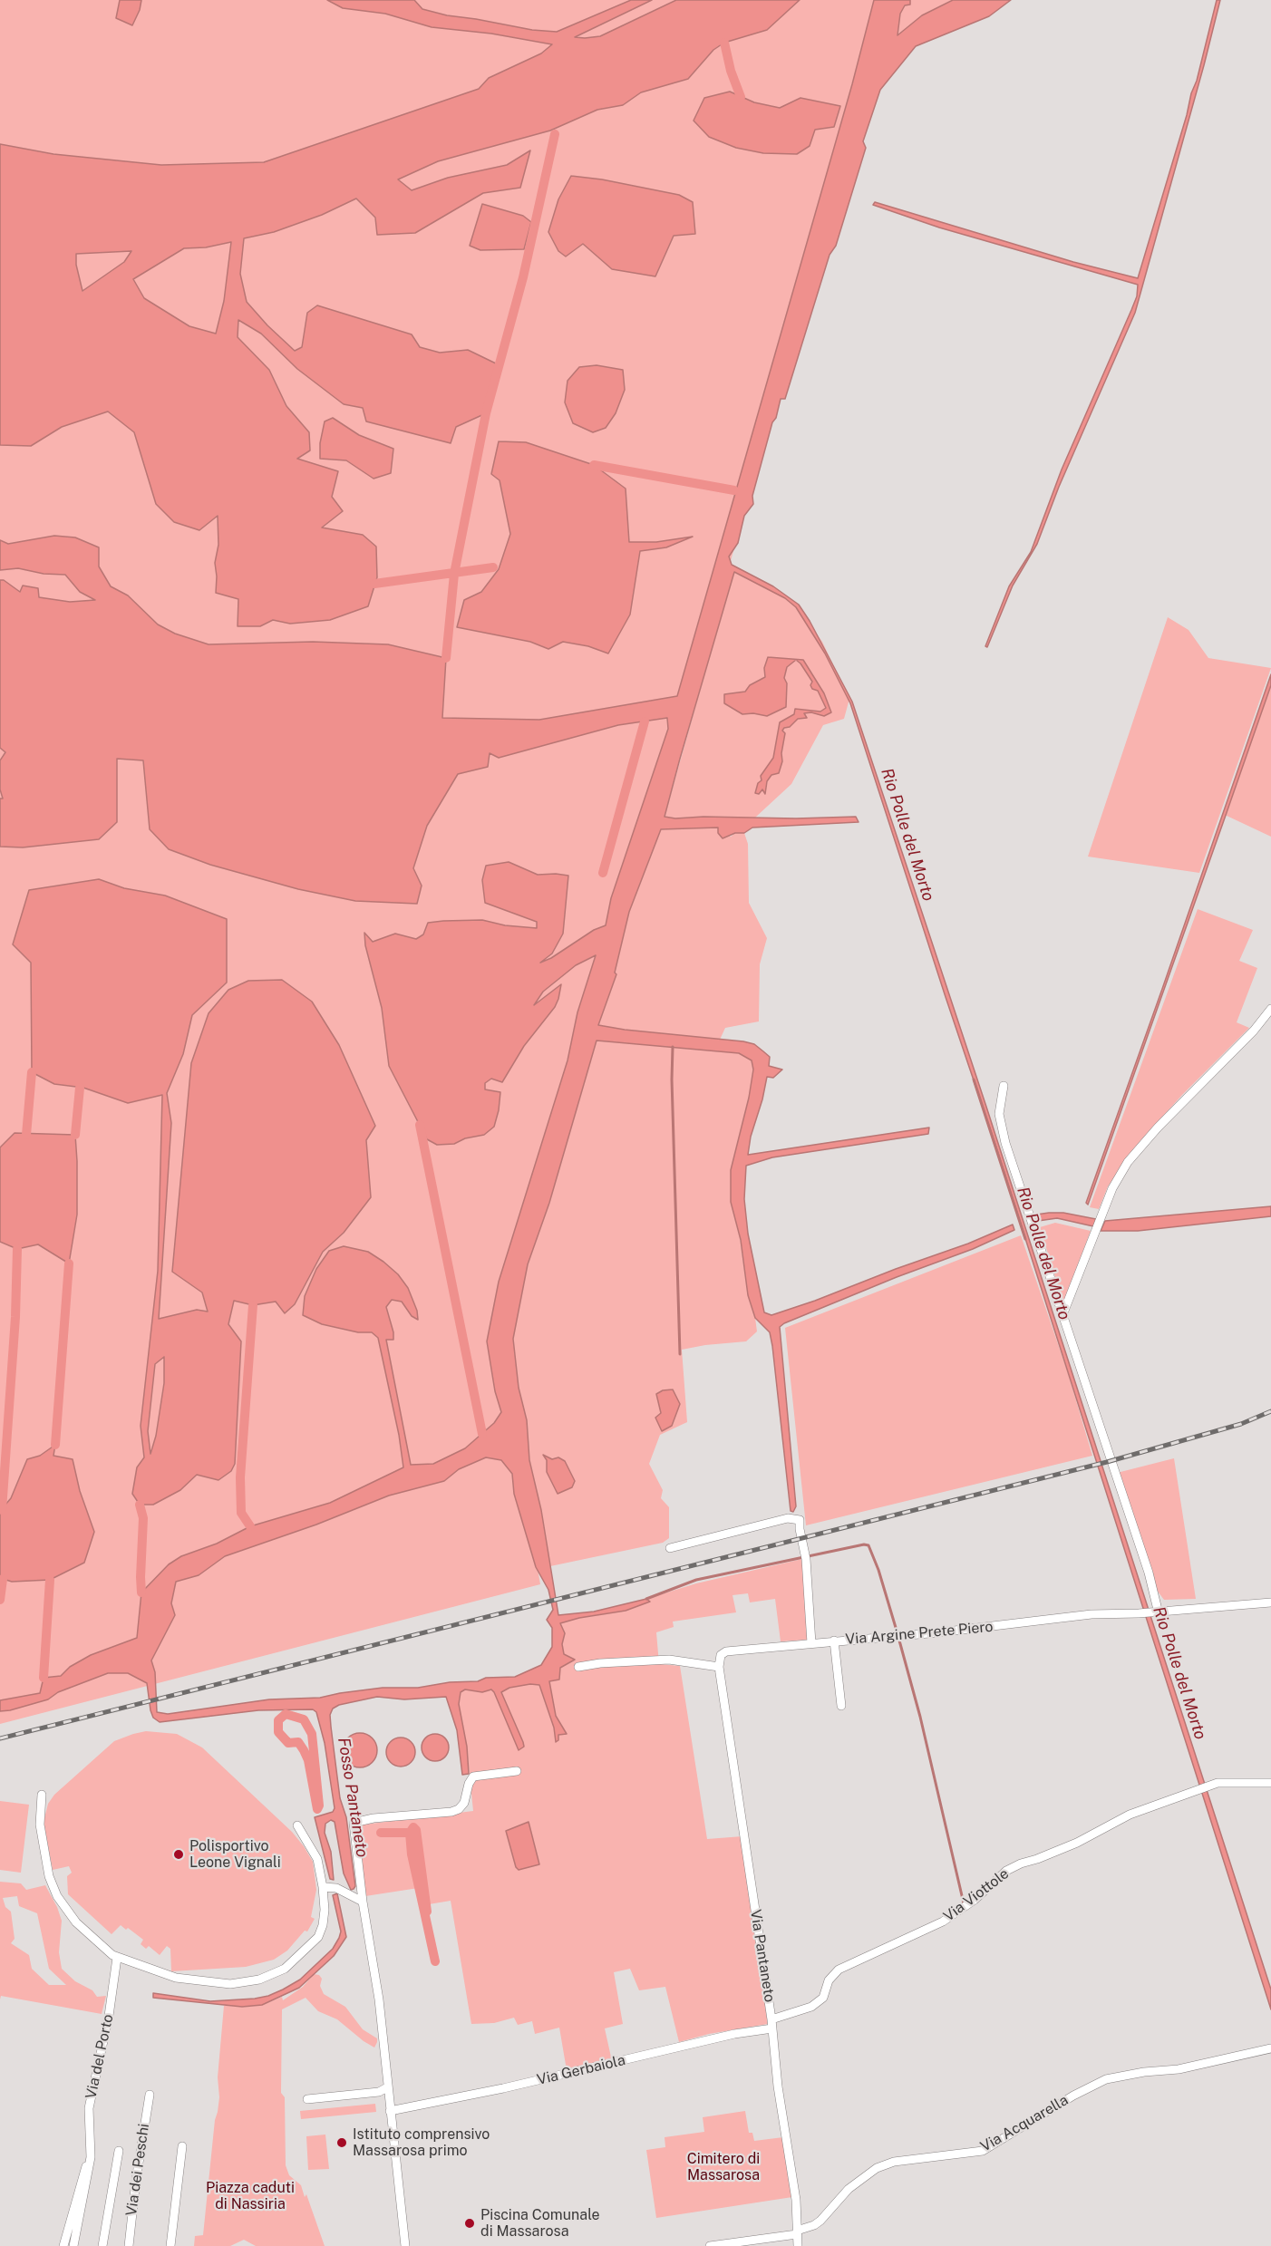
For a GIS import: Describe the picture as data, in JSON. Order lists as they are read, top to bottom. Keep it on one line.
{"streets":{"street":["Via Argine Prete Piero","Via Viottole","Via Pantaneto","Via del Porto","Via Gerbaiola","Via Acquarella","Via dei Peschi"]},"crossings":[["Via Argine Prete Piero","Via Pantaneto"],["Via Viottole","Via Pantaneto"],["Via Viottole","Via Gerbaiola"],["Via Pantaneto","Via Gerbaiola"],["Via Pantaneto","Via Acquarella"]],"water":["Rio Polle del Morto","Fosso Pantaneto"],"parks":["Cimitero di Massarosa","Piazza caduti di Nassiria"],"places":["Polisportivo Leone Vignali","Istituto comprensivo Massarosa primo","Piscina Comunale di Massarosa"]}
